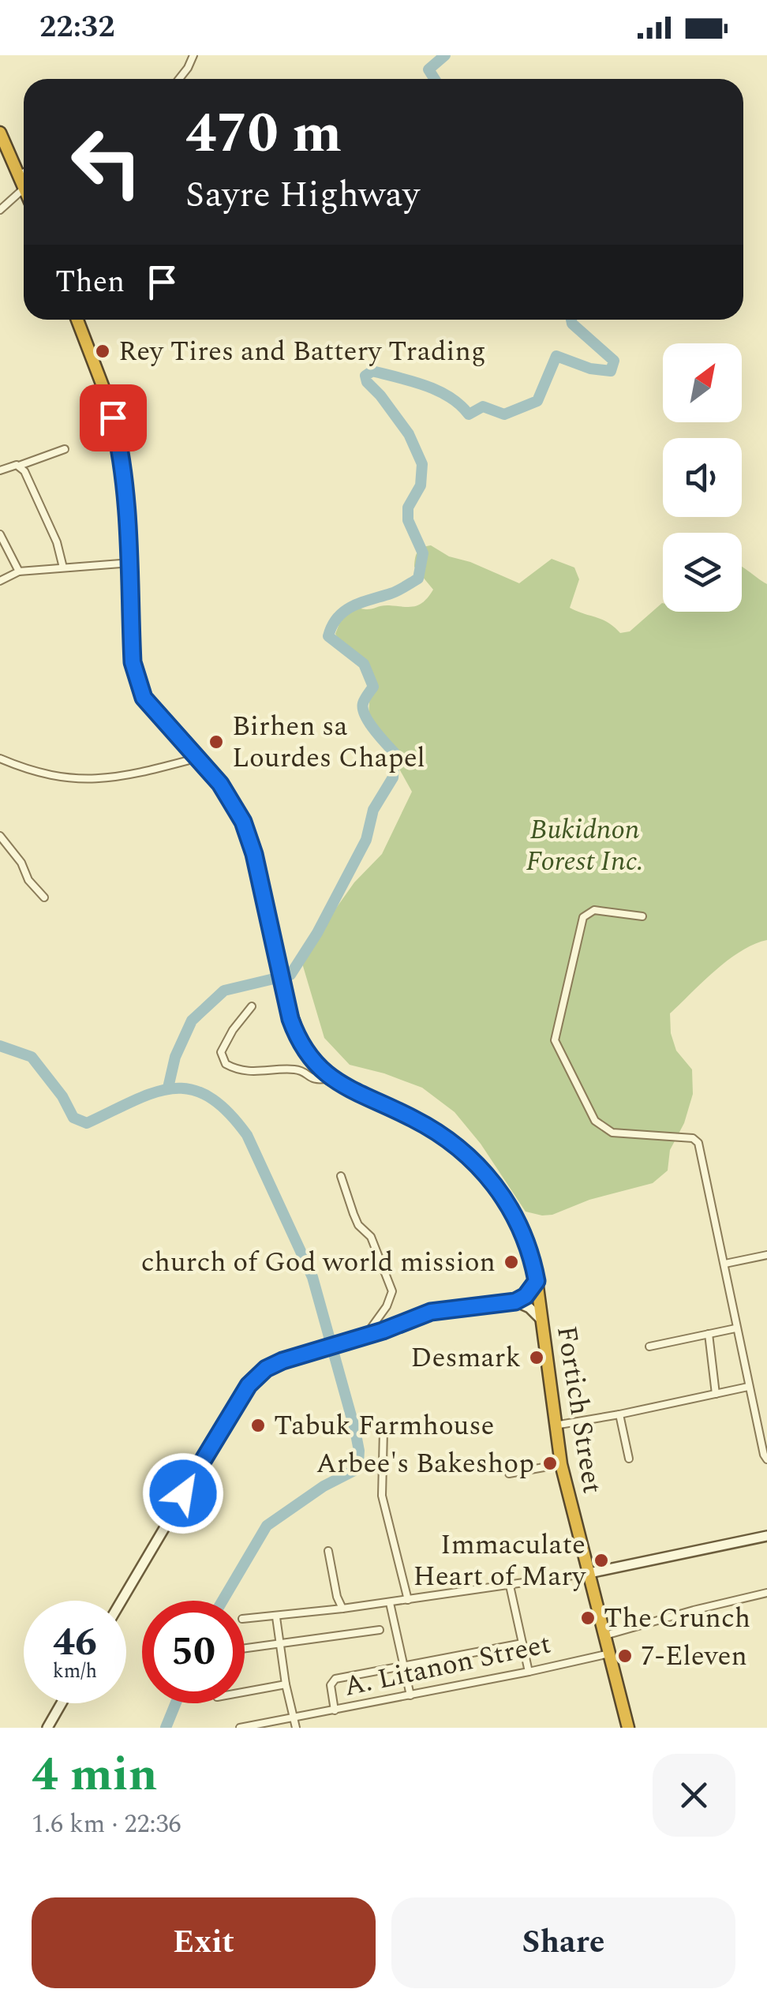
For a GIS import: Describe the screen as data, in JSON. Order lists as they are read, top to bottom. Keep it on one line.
{"streets":{"highway":["Fortich Street"],"street":["A. Litanon Street"]},"crossings":[["Fortich Street","A. Litanon Street"]],"parks":["Bukidnon Forest Inc."],"places":["Rey Tires and Battery Trading","Birhen sa Lourdes Chapel","church of God world mission","Desmark","Tabuk Farmhouse","Arbee's Bakeshop","Immaculate Heart of Mary","The Crunch","7-Eleven"],"north":"top right","page":{"status":"22:32","turn":["470 m","Sayre Highway"],"then":"Then","speed":"46 km/h","limit":"50","heading":["4 min","1.6 km · 22:36"],"buttons":["Exit","Share"]}}
